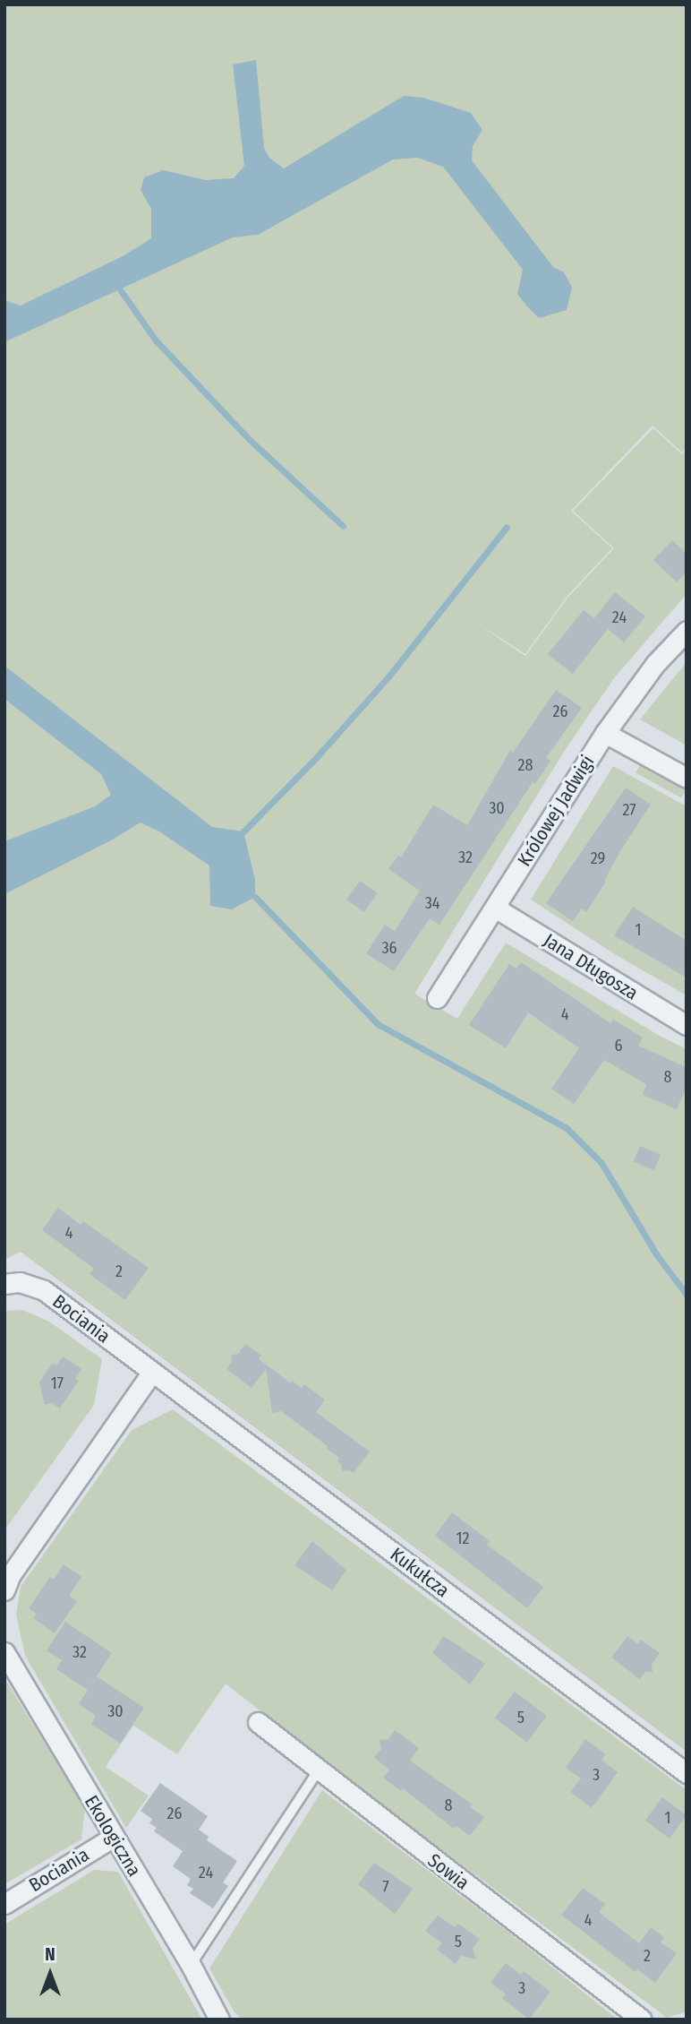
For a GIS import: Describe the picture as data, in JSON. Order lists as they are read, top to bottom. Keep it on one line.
{"streets":{"street":["Królowej Jadwigi","Jana Długosza","Bociania","Kukułcza","Ekologiczna","Sowia"]},"crossings":[["Królowej Jadwigi","Jana Długosza"],["Bociania","Kukułcza"],["Bociania","Ekologiczna"]],"house_numbers":["24","26","28","30","27","32","29","34","1","36","4","6","8","4","2","17","12","32","30","5","3","8","26","1","24","7","4","5","2","3"],"north":"top"}
